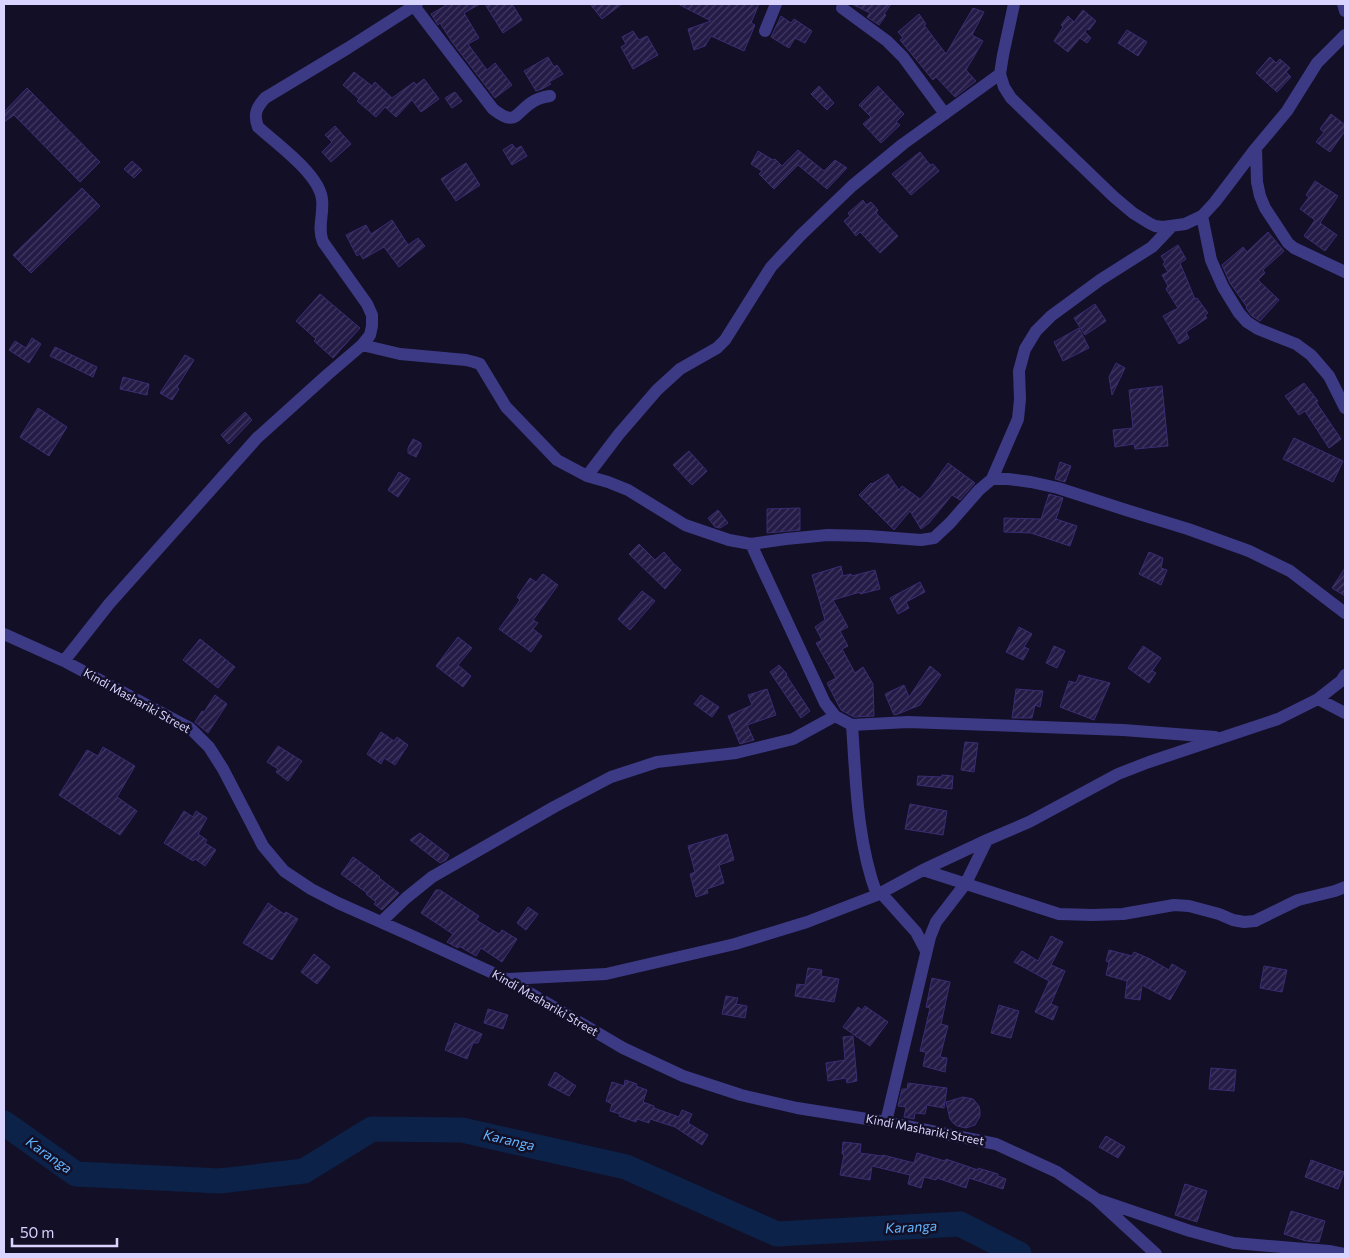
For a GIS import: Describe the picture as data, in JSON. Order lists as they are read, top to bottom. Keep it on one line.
{"streets":{"street":["Kindi Mashariki Street"]},"water":["Karanga"],"scale_bar":"50 m"}
